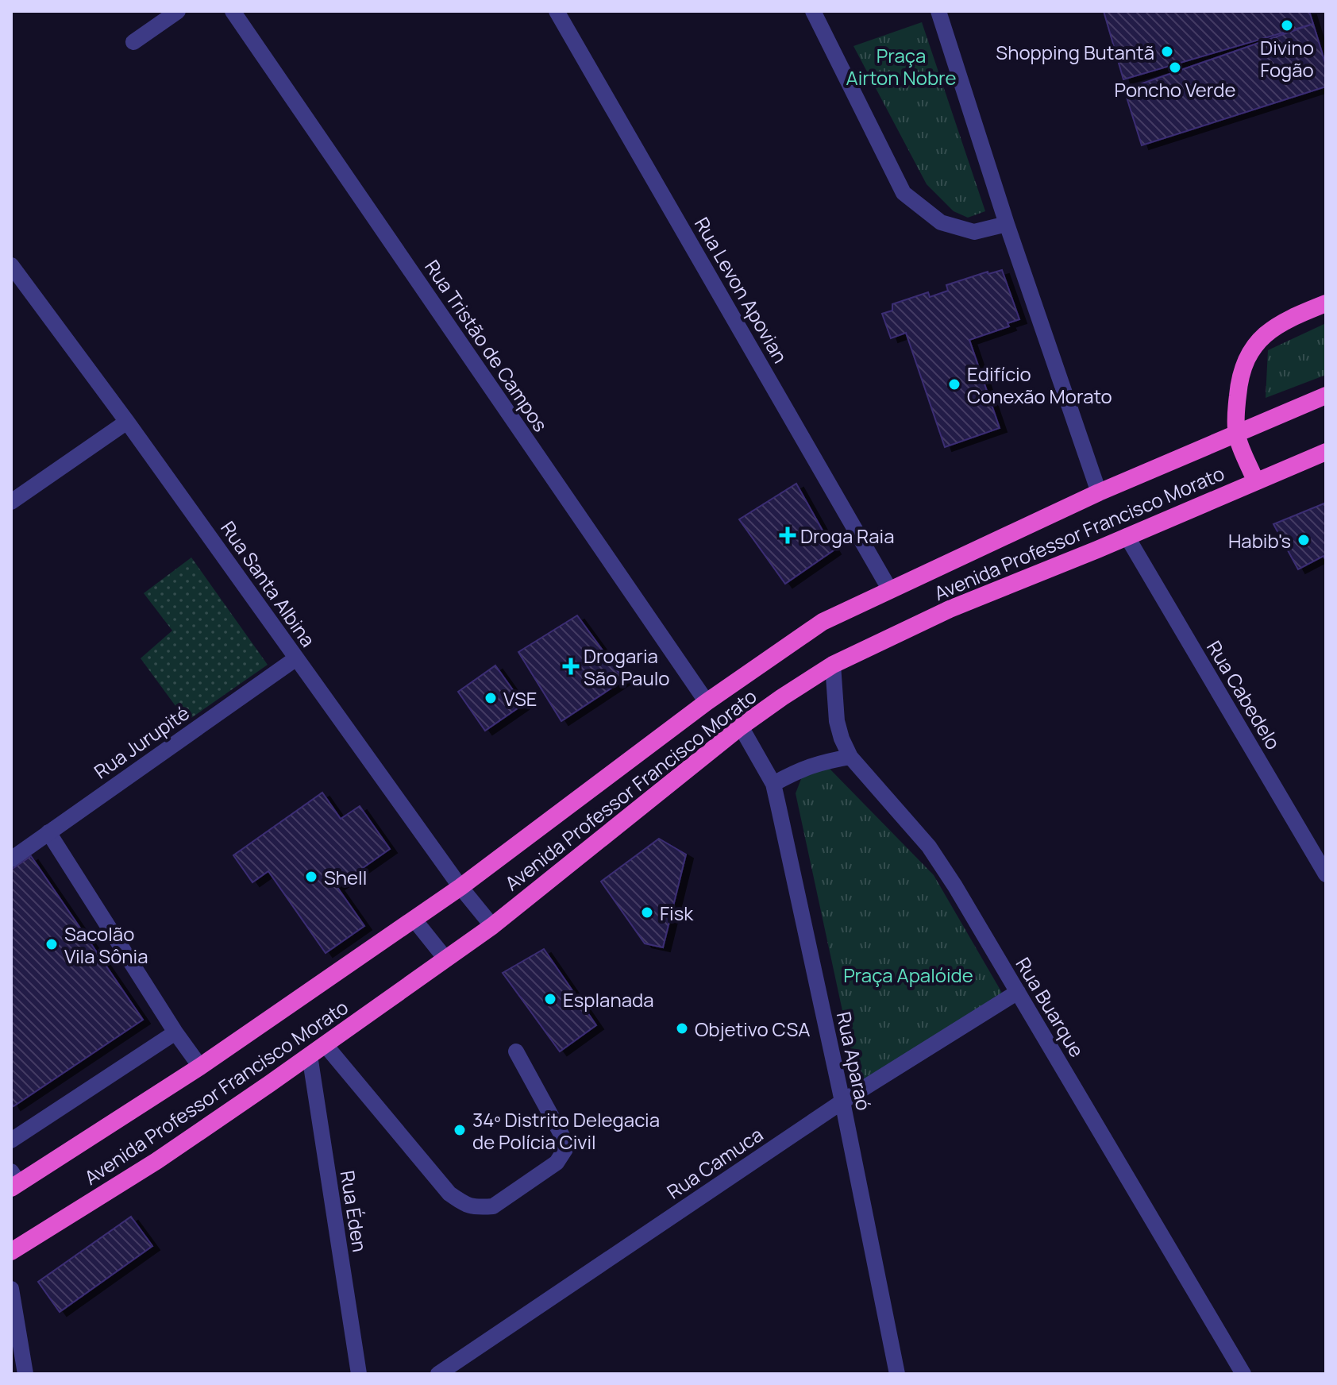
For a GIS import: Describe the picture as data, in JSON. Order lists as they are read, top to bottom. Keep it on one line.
{"streets":{"highway":["Avenida Professor Francisco Morato"],"street":["Rua Levon Apovian","Rua Tristão de Campos","Rua Santa Albina","Rua Cabedelo","Rua Jurupité","Rua Buarque","Rua Aparaó","Rua Camuca","Rua Éden"]},"crossings":[["Rua Levon Apovian","Avenida Professor Francisco Morato"],["Rua Tristão de Campos","Avenida Professor Francisco Morato"],["Avenida Professor Francisco Morato","Rua Santa Albina"],["Avenida Professor Francisco Morato","Rua Cabedelo"],["Avenida Professor Francisco Morato","Rua Buarque"],["Avenida Professor Francisco Morato","Rua Aparaó"],["Avenida Professor Francisco Morato","Rua Éden"],["Rua Santa Albina","Rua Jurupité"],["Rua Buarque","Rua Camuca"],["Rua Aparaó","Rua Camuca"]],"parks":["Praça Airton Nobre","Praça Apalóide"],"places":{"other":["Divino Fogão","Shopping Butantã","Poncho Verde","Edifício Conexão Morato","Habib's","VSE","Shell","Fisk","Sacolão Vila Sônia","Esplanada","Objetivo CSA","34º Distrito Delegacia de Polícia Civil"],"health":["Droga Raia","Drogaria São Paulo"]}}
